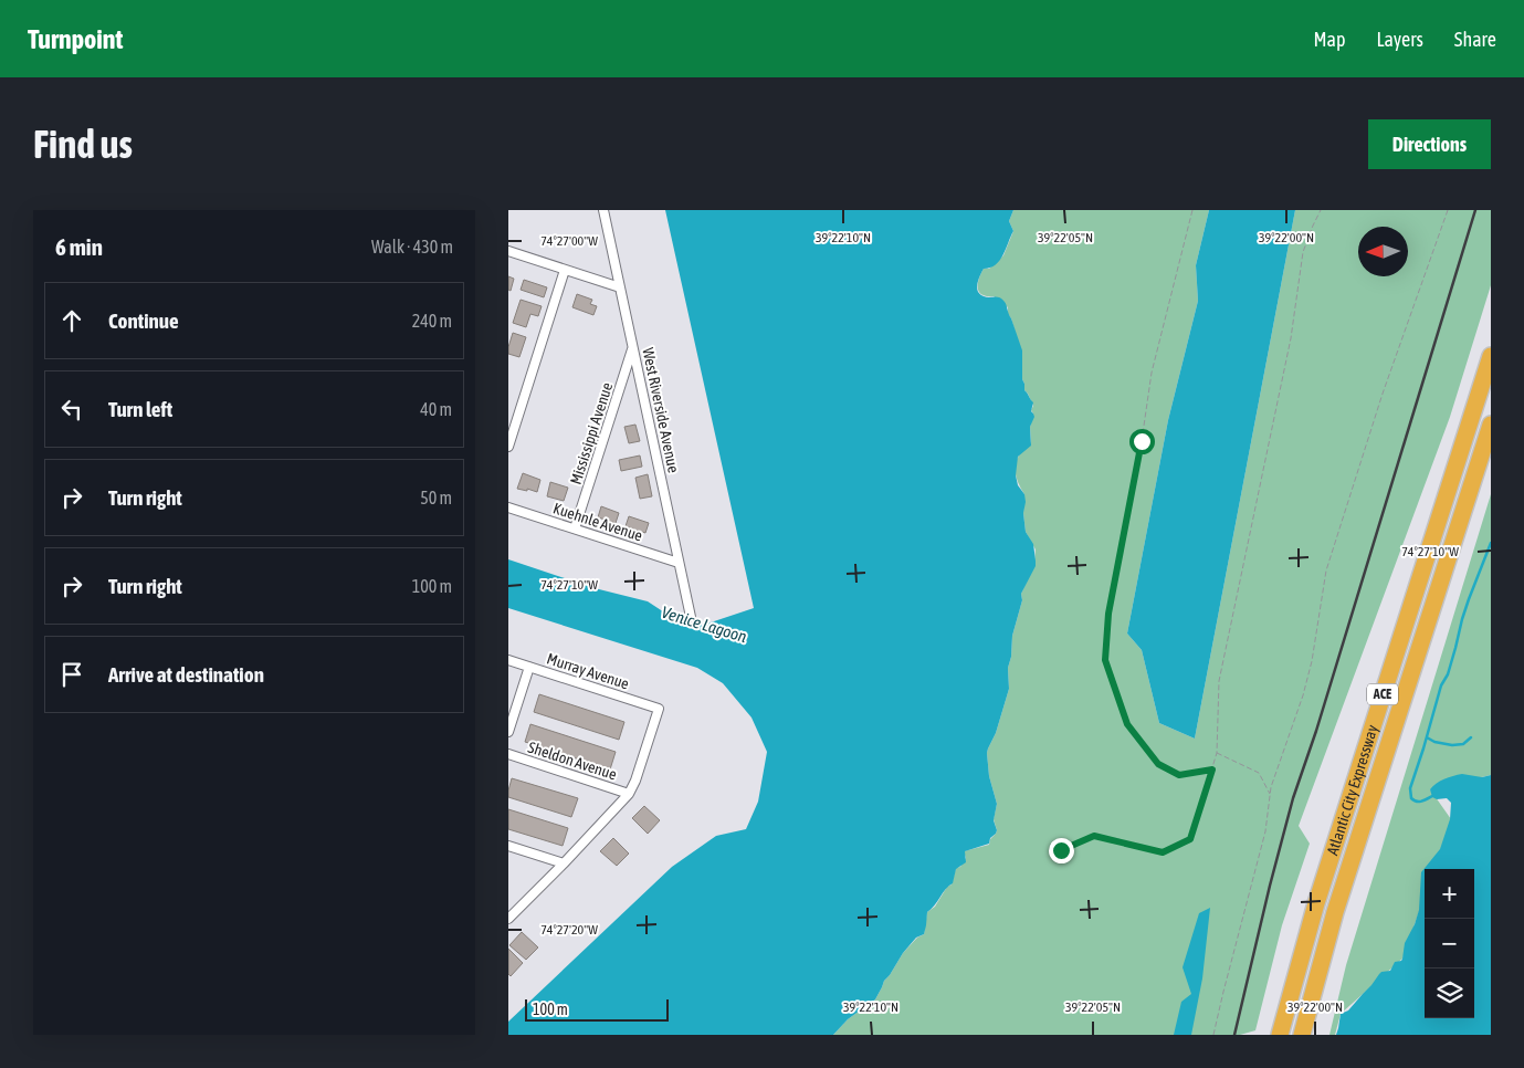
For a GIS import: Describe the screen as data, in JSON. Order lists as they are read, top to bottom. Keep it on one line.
{"streets":{"highway":["ACE","Atlantic City Expressway"],"street":["West Riverside Avenue","Mississippi Avenue","Kuehnle Avenue","Murray Avenue","Sheldon Avenue"]},"crossings":[["West Riverside Avenue","Mississippi Avenue"],["West Riverside Avenue","Kuehnle Avenue"],["Mississippi Avenue","Kuehnle Avenue"],["Murray Avenue","Sheldon Avenue"]],"water":["Venice Lagoon"],"scale_bar":"100 m","north":"left","page":{"header":"Turnpoint","nav":["Map","Layers","Share"],"buttons":"Directions","title":"Find us","heading":["6 min","Walk · 430 m"],"list":[["Continue","240 m"],["Turn left","40 m"],["Turn right","50 m"],["Turn right","100 m"],"Arrive at destination"],"map_buttons":["+","−"],"scale":"100 m"},"coordinates":["39°22'10\"N","39°22'05\"N","39°22'00\"N","74°27'00\"W","74°27'10\"W","74°27'20\"W"]}
